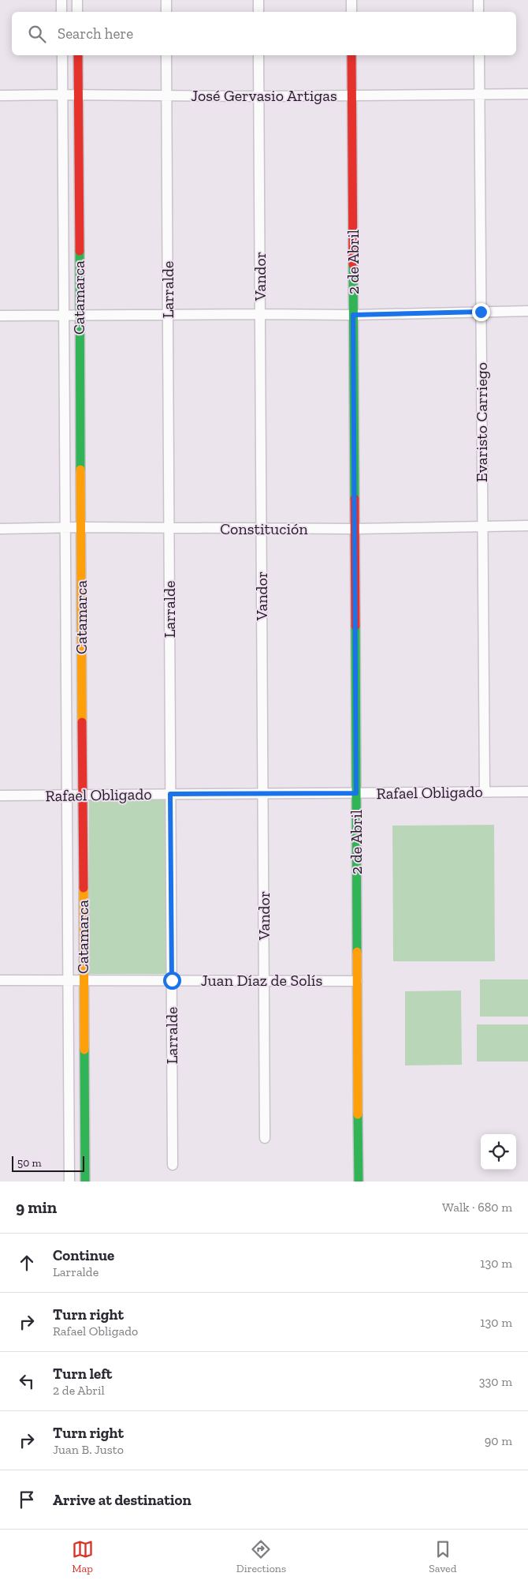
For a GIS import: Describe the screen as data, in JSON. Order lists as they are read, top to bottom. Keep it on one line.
{"streets":{"street":["José Gervasio Artigas","2 de Abril","Vandor","Larralde","Catamarca","Evaristo Carriego","Constitución","Rafael Obligado","Juan Díaz de Solís"]},"crossings":[["José Gervasio Artigas","2 de Abril"],["José Gervasio Artigas","Vandor"],["José Gervasio Artigas","Larralde"],["José Gervasio Artigas","Catamarca"],["José Gervasio Artigas","Evaristo Carriego"],["2 de Abril","Constitución"],["2 de Abril","Rafael Obligado"],["2 de Abril","Juan Díaz de Solís"],["Vandor","Constitución"],["Vandor","Rafael Obligado"],["Vandor","Juan Díaz de Solís"],["Larralde","Constitución"],["Larralde","Rafael Obligado"],["Larralde","Juan Díaz de Solís"],["Catamarca","Constitución"],["Catamarca","Rafael Obligado"],["Catamarca","Juan Díaz de Solís"],["Evaristo Carriego","Constitución"],["Evaristo Carriego","Rafael Obligado"]],"scale_bar":"50 m","page":{"search":"Search here","scale":"50 m","heading":["9 min","Walk · 680 m"],"list":[["Continue","Larralde","130 m"],["Turn right","Rafael Obligado","130 m"],["Turn left","2 de Abril","330 m"],["Turn right","Juan B. Justo","90 m"],"Arrive at destination"],"nav":["Map","Directions","Saved"]}}
